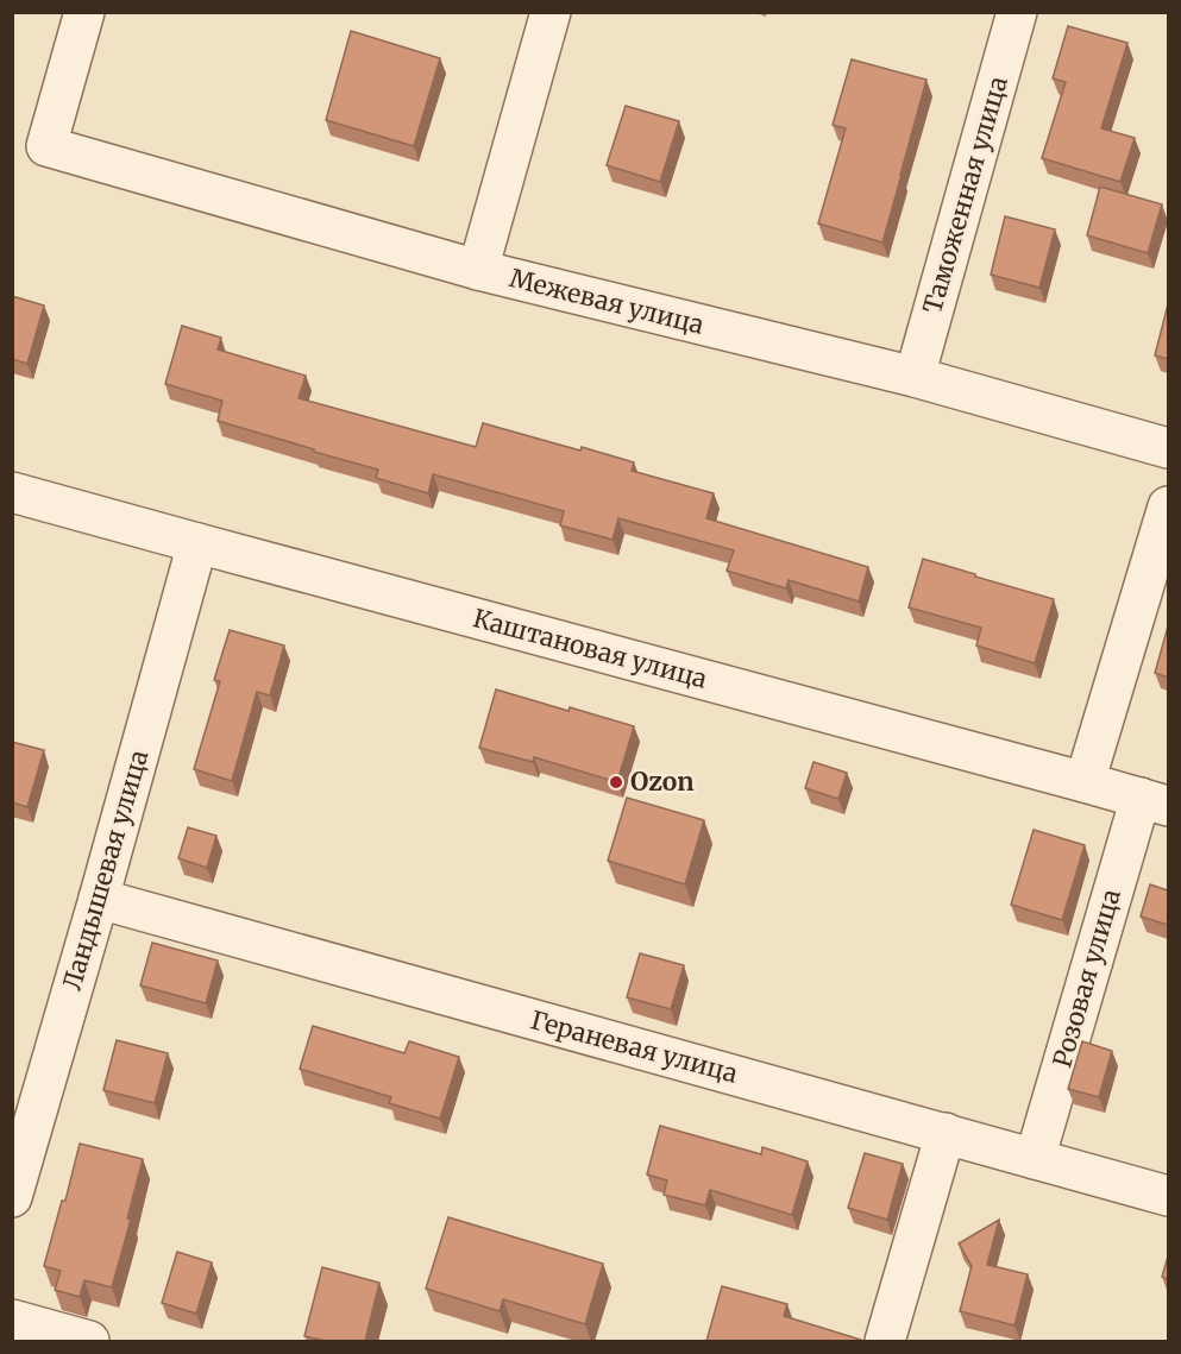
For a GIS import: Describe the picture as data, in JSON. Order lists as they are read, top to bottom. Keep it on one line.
{"streets":{"street":["Таможенная улица","Межевая улица","Каштановая улица","Ландышевая улица","Розовая улица","Гераневая улица"]},"crossings":[["Таможенная улица","Межевая улица"],["Каштановая улица","Ландышевая улица"],["Каштановая улица","Розовая улица"],["Ландышевая улица","Гераневая улица"],["Розовая улица","Гераневая улица"]],"places":["Ozon"]}
